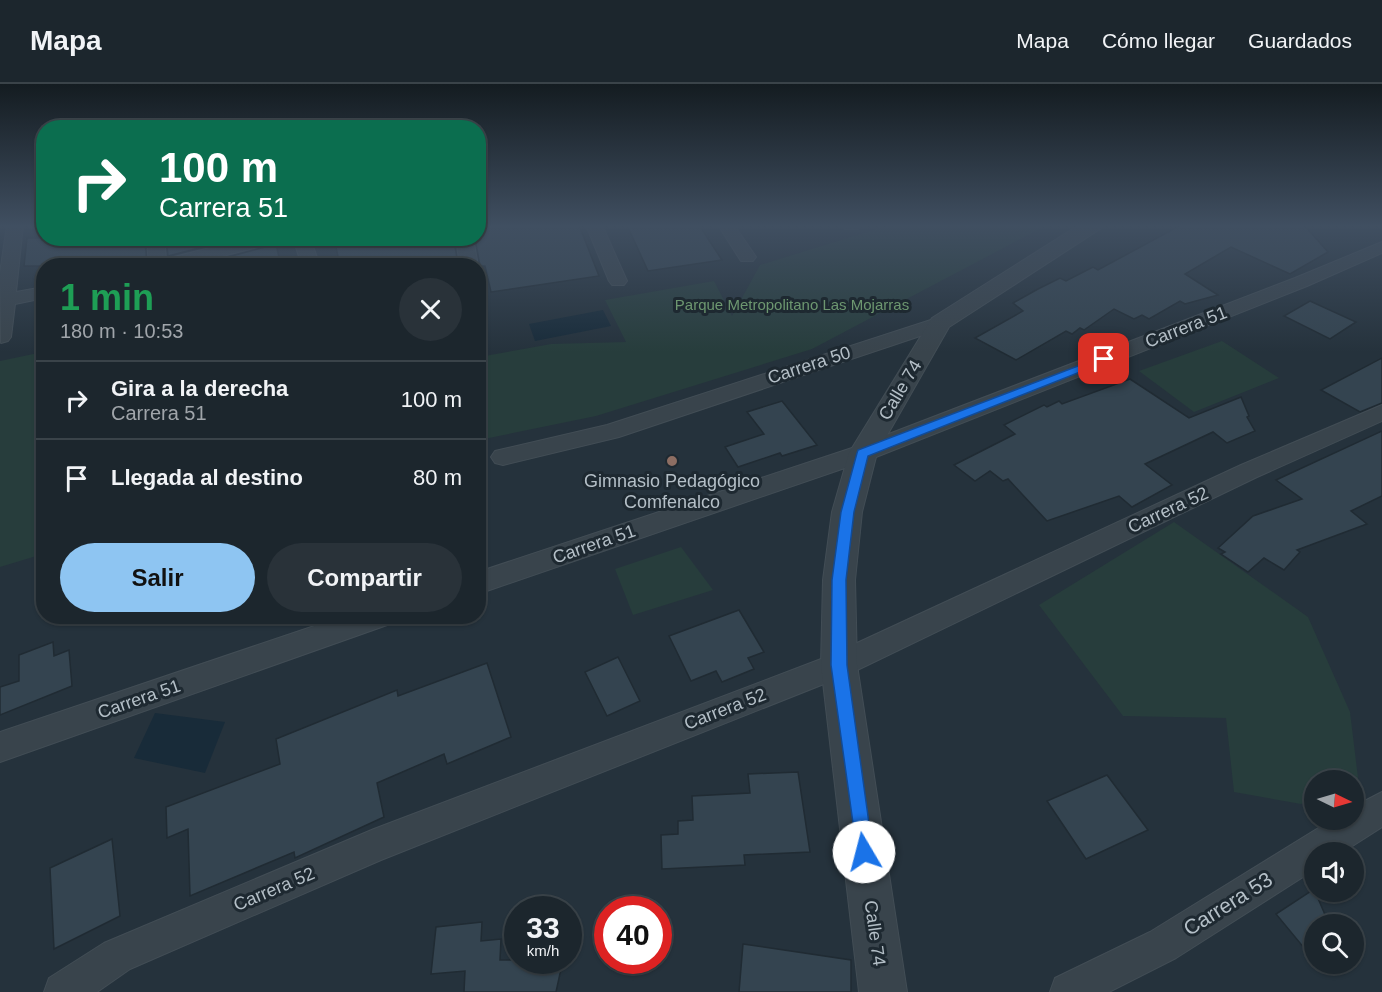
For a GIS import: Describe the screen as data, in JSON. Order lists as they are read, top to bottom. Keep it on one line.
{"streets":{"street":["Carrera 51","Carrera 50","Calle 74","Carrera 52","Carrera 53"]},"crossings":[["Carrera 51","Calle 74"],["Carrera 50","Calle 74"],["Calle 74","Carrera 52"]],"parks":["Parque Metropolitano Las Mojarras"],"places":["Gimnasio Pedagógico Comfenalco"],"north":"right","page":{"header":"Mapa","nav":["Mapa","Cómo llegar","Guardados"],"turn":["100 m","Carrera 51"],"heading":["1 min","180 m · 10:53"],"list":[{"name":"Gira a la derecha","note":"Carrera 51","value":"100 m"},{"name":"Llegada al destino","value":"80 m"}],"buttons":["Salir","Compartir"],"speed":"33 km/h","limit":"40"}}
